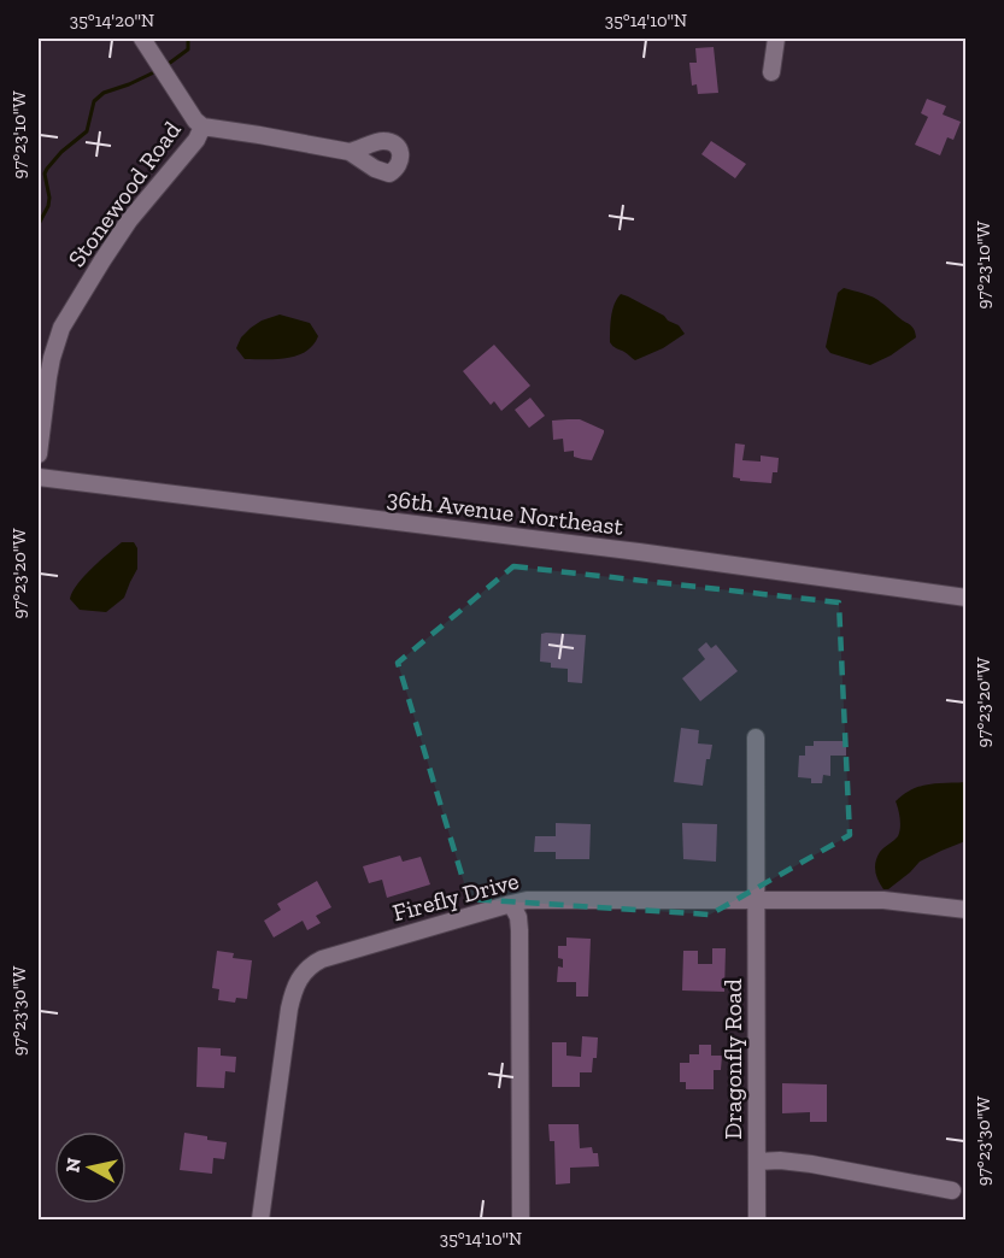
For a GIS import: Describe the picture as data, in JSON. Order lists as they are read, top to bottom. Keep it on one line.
{"streets":{"street":["Stonewood Road","36th Avenue Northeast","Firefly Drive","Dragonfly Road"]},"crossings":[["Firefly Drive","Dragonfly Road"]],"north":"left","coordinates":["35°14'20\"N","35°14'10\"N","97°23'10\"W","97°23'20\"W","97°23'30\"W"]}
